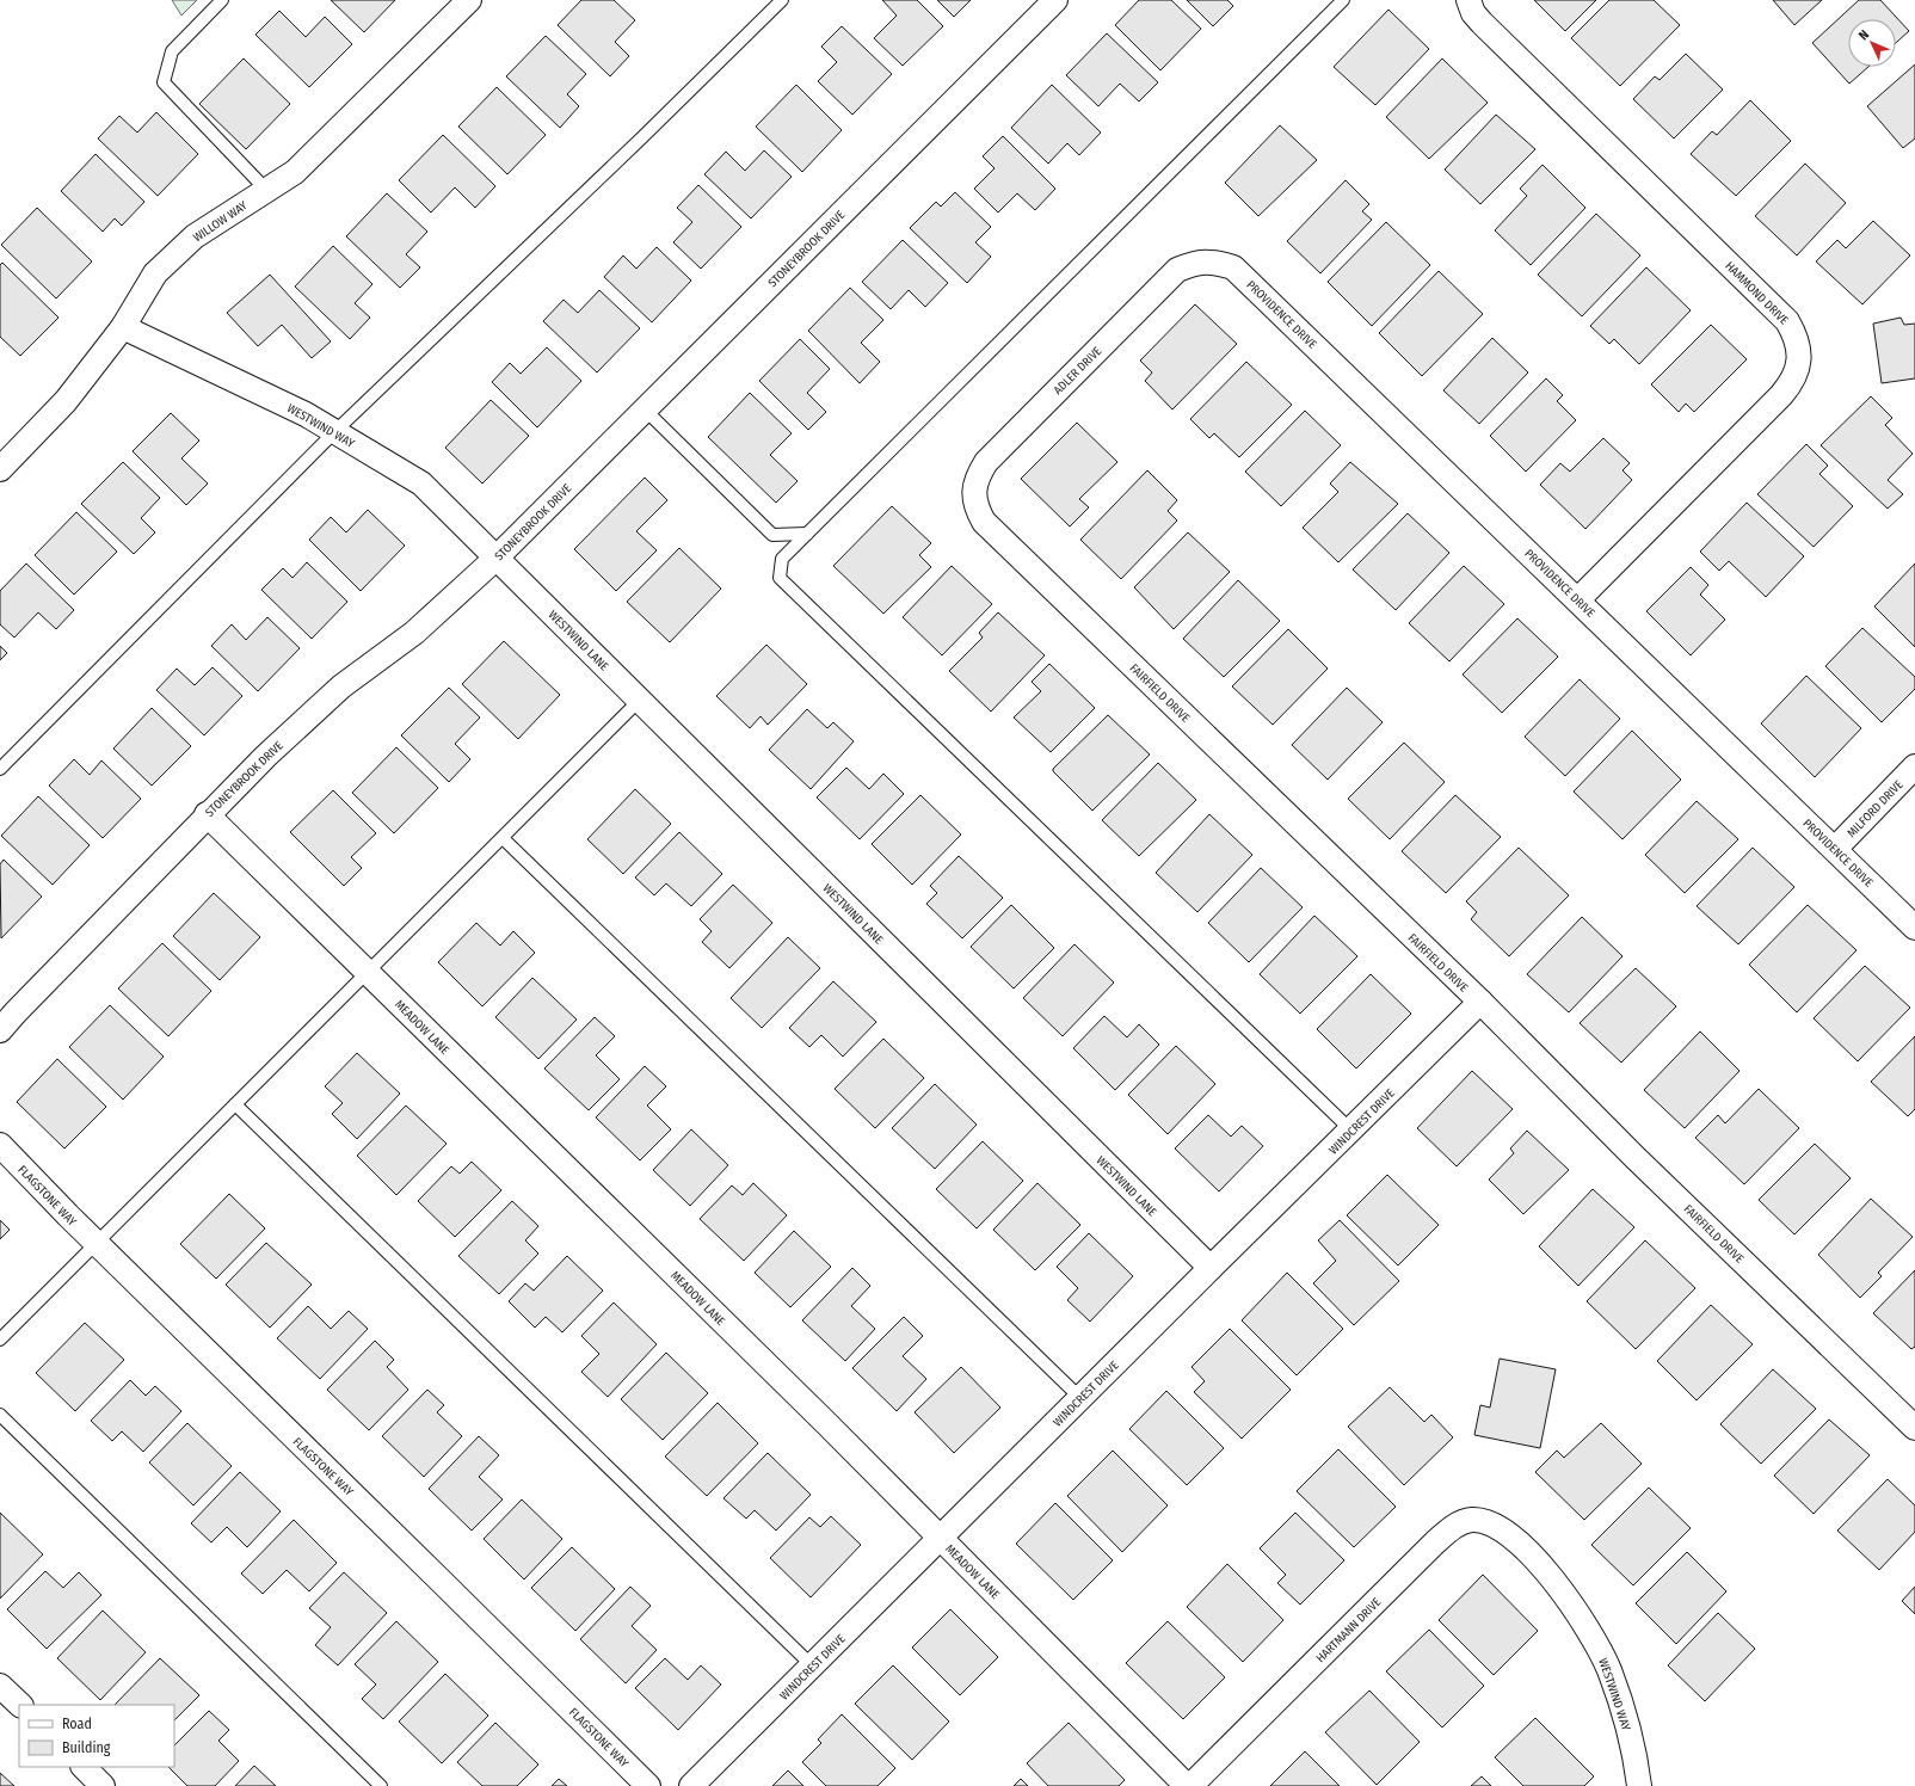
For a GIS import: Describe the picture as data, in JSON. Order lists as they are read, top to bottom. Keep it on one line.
{"streets":{"street":["WILLOW WAY","STONEYBROOK DRIVE","HAMMOND DRIVE","PROVIDENCE DRIVE","ADLER DRIVE","WESTWIND WAY","WESTWIND LANE","FAIRFIELD DRIVE","MILFORD DRIVE","MEADOW LANE","WINDCREST DRIVE","FLAGSTONE WAY","HARTMANN DRIVE"]},"crossings":[["WILLOW WAY","WESTWIND WAY"],["STONEYBROOK DRIVE","WESTWIND WAY"],["STONEYBROOK DRIVE","WESTWIND LANE"],["STONEYBROOK DRIVE","MEADOW LANE"],["HAMMOND DRIVE","PROVIDENCE DRIVE"],["PROVIDENCE DRIVE","ADLER DRIVE"],["PROVIDENCE DRIVE","MILFORD DRIVE"],["ADLER DRIVE","FAIRFIELD DRIVE"],["WESTWIND WAY","WESTWIND LANE"],["WESTWIND WAY","HARTMANN DRIVE"],["WESTWIND LANE","WINDCREST DRIVE"],["FAIRFIELD DRIVE","WINDCREST DRIVE"],["MEADOW LANE","WINDCREST DRIVE"],["MEADOW LANE","HARTMANN DRIVE"]],"legend":["Road","Building"],"north":"top left"}
